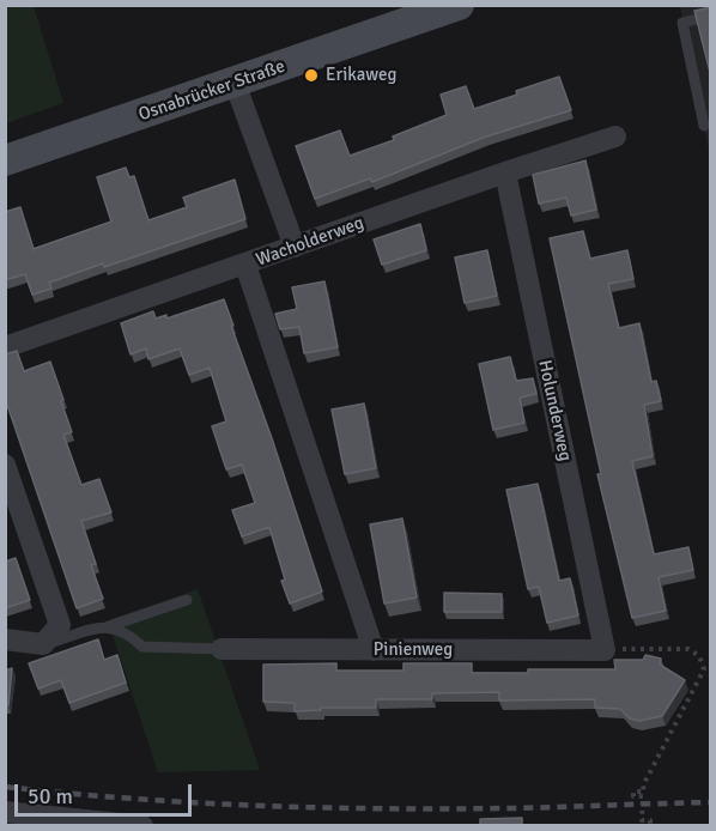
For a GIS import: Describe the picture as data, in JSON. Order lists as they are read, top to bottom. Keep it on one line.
{"streets":{"main road":["Osnabrücker Straße"],"street":["Wacholderweg","Holunderweg","Pinienweg"]},"crossings":[["Wacholderweg","Holunderweg"],["Holunderweg","Pinienweg"]],"places":["Erikaweg"],"scale_bar":"50 m"}
